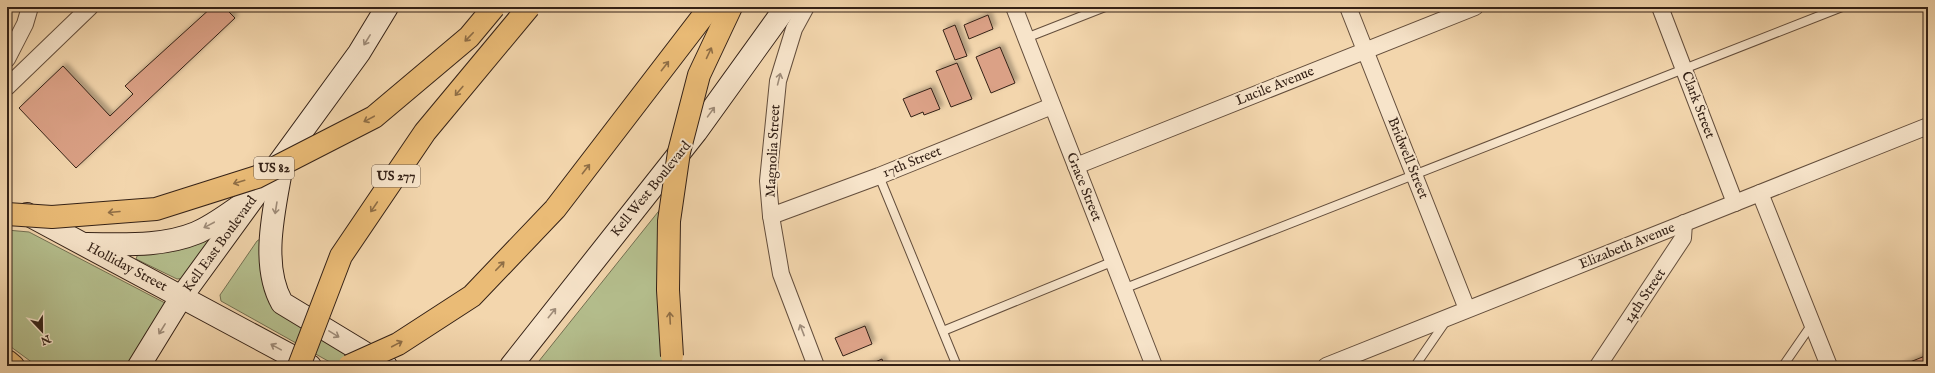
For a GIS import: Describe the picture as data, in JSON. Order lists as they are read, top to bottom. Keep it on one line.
{"streets":{"highway":["US 82","US 277"],"main road":["Kell West Boulevard","Kell East Boulevard","Holliday Street"],"street":["Lucile Avenue","Clark Street","Magnolia Street","Bridwell Street","17th Street","Grace Street","Elizabeth Avenue","14th Street"]},"crossings":[["Lucile Avenue","Bridwell Street"],["Lucile Avenue","Grace Street"],["Clark Street","Elizabeth Avenue"],["Magnolia Street","17th Street"],["Bridwell Street","Elizabeth Avenue"],["17th Street","Grace Street"],["US 277","Holliday Street"],["Kell East Boulevard","Holliday Street"],["Elizabeth Avenue","14th Street"]],"one_way":["Magnolia Street","Kell West Boulevard","Kell East Boulevard","Holliday Street"],"north":"bottom"}
